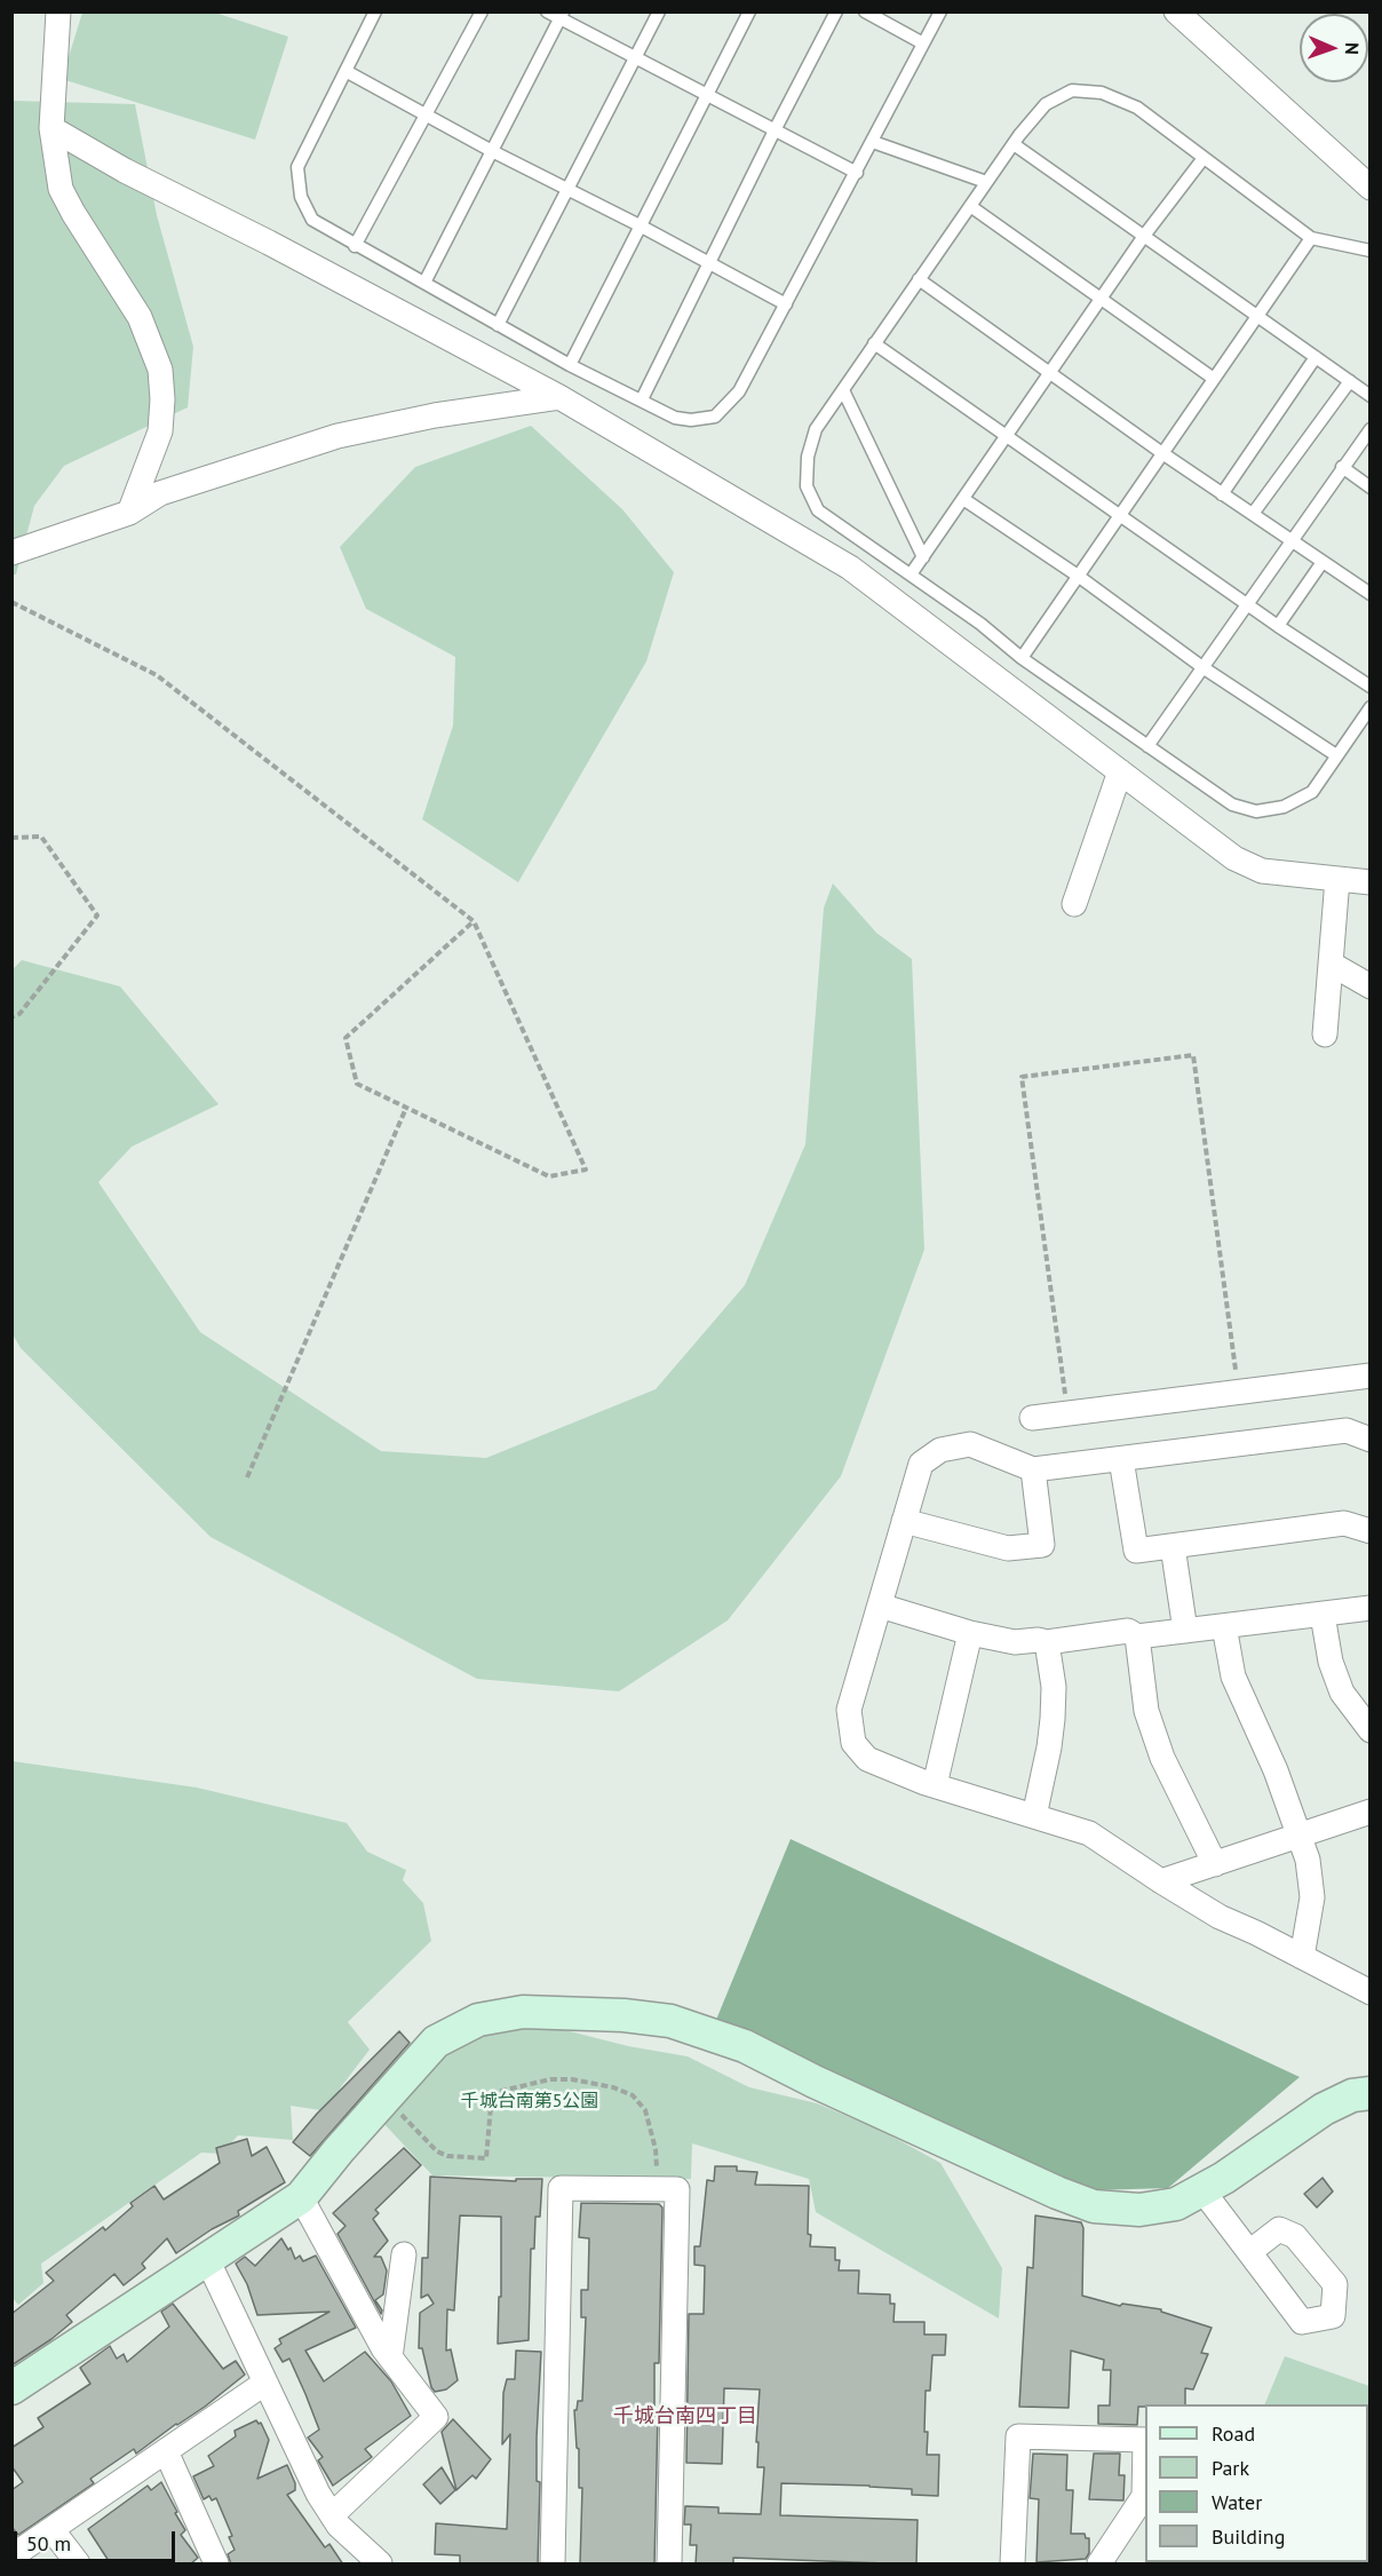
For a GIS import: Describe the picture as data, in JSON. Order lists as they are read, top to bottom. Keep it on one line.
{"districts":["千城台南四丁目"],"parks":["千城台南第5公園"],"legend":["Road","Park","Water","Building"],"scale_bar":"50 m","north":"right"}
